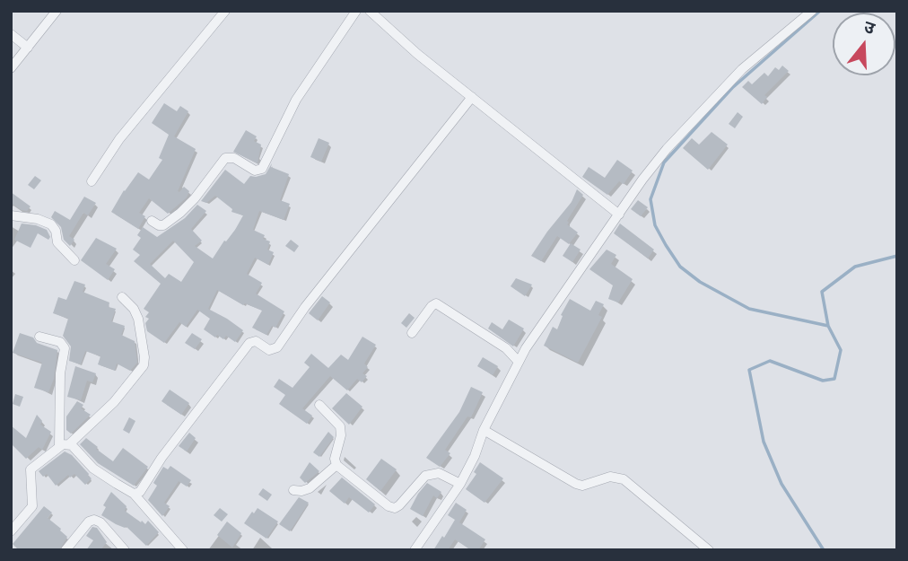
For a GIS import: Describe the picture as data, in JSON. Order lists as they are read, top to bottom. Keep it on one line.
{"north":"top"}
